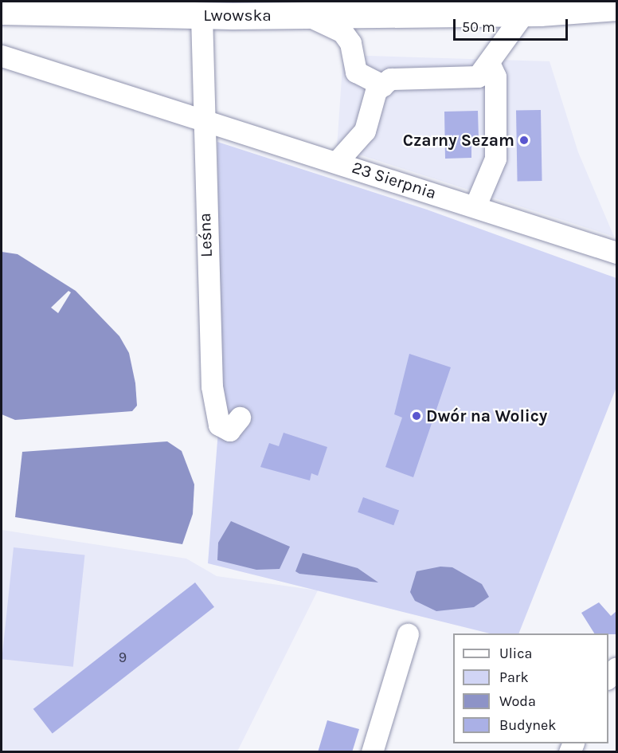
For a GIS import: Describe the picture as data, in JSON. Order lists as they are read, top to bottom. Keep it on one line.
{"streets":{"main road":["Lwowska"],"street":["23 Sierpnia","Leśna"]},"crossings":[["Lwowska","Leśna"],["23 Sierpnia","Leśna"]],"places":["Czarny Sezam","Dwór na Wolicy"],"house_numbers":["9"],"legend":["Ulica","Park","Woda","Budynek"],"scale_bar":"50 m"}
